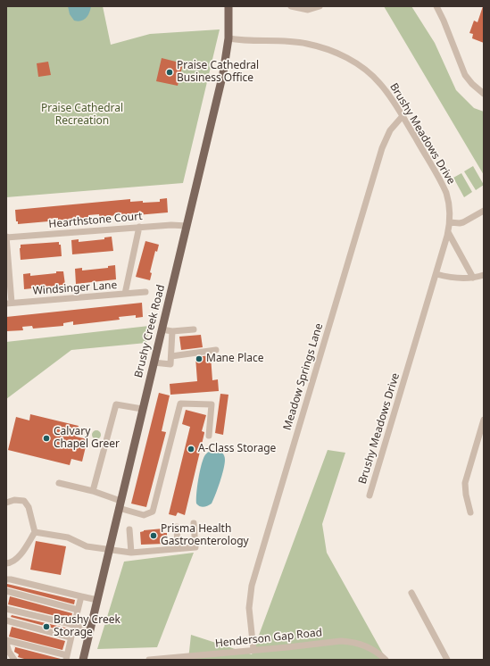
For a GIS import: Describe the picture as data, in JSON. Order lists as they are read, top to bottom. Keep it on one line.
{"streets":{"main road":["Brushy Creek Road"],"street":["Brushy Meadows Drive","Hearthstone Court","Windsinger Lane","Meadow Springs Lane","Henderson Gap Road"]},"crossings":[["Brushy Meadows Drive","Brushy Creek Road"],["Brushy Meadows Drive","Meadow Springs Lane"],["Hearthstone Court","Brushy Creek Road"],["Meadow Springs Lane","Henderson Gap Road"]],"parks":["Praise Cathedral Recreation"],"places":["Praise Cathedral Business Office","Mane Place","Calvary Chapel Greer","A-Class Storage","Prisma Health Gastroenterology","Brushy Creek Storage"]}
